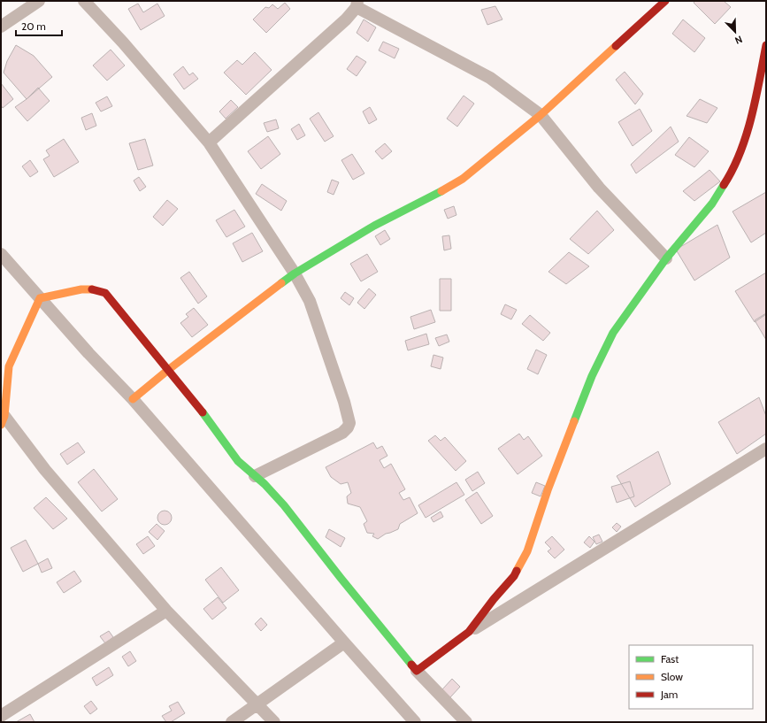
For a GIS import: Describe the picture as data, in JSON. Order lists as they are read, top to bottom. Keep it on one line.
{"legend":["Fast","Slow","Jam"],"scale_bar":"20 m","north":"bottom right"}
